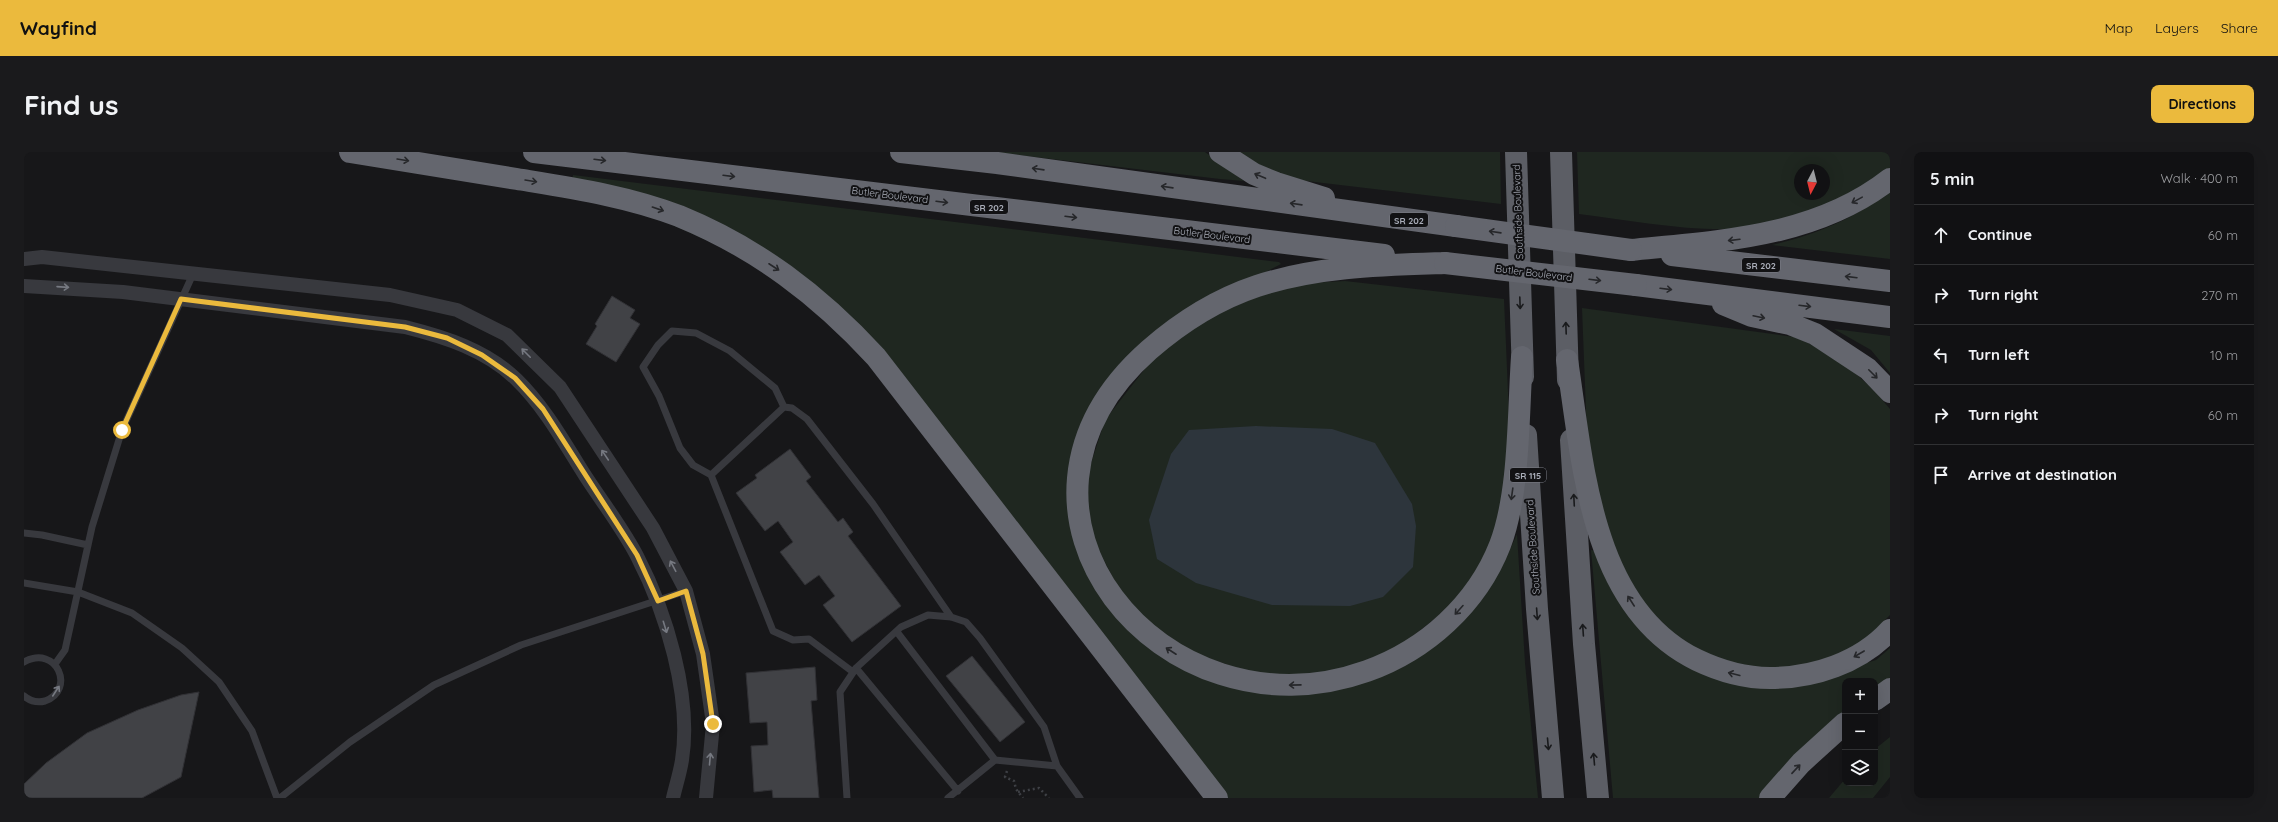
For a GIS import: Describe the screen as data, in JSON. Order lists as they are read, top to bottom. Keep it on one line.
{"streets":{"highway":["Butler Boulevard","SR 202","Southside Boulevard","SR 115"]},"north":"bottom","page":{"header":"Wayfind","nav":["Map","Layers","Share"],"buttons":"Directions","title":"Find us","heading":["5 min","Walk · 400 m"],"list":[["Continue","60 m"],["Turn right","270 m"],["Turn left","10 m"],["Turn right","60 m"],"Arrive at destination"],"map_buttons":["+","−"]}}
